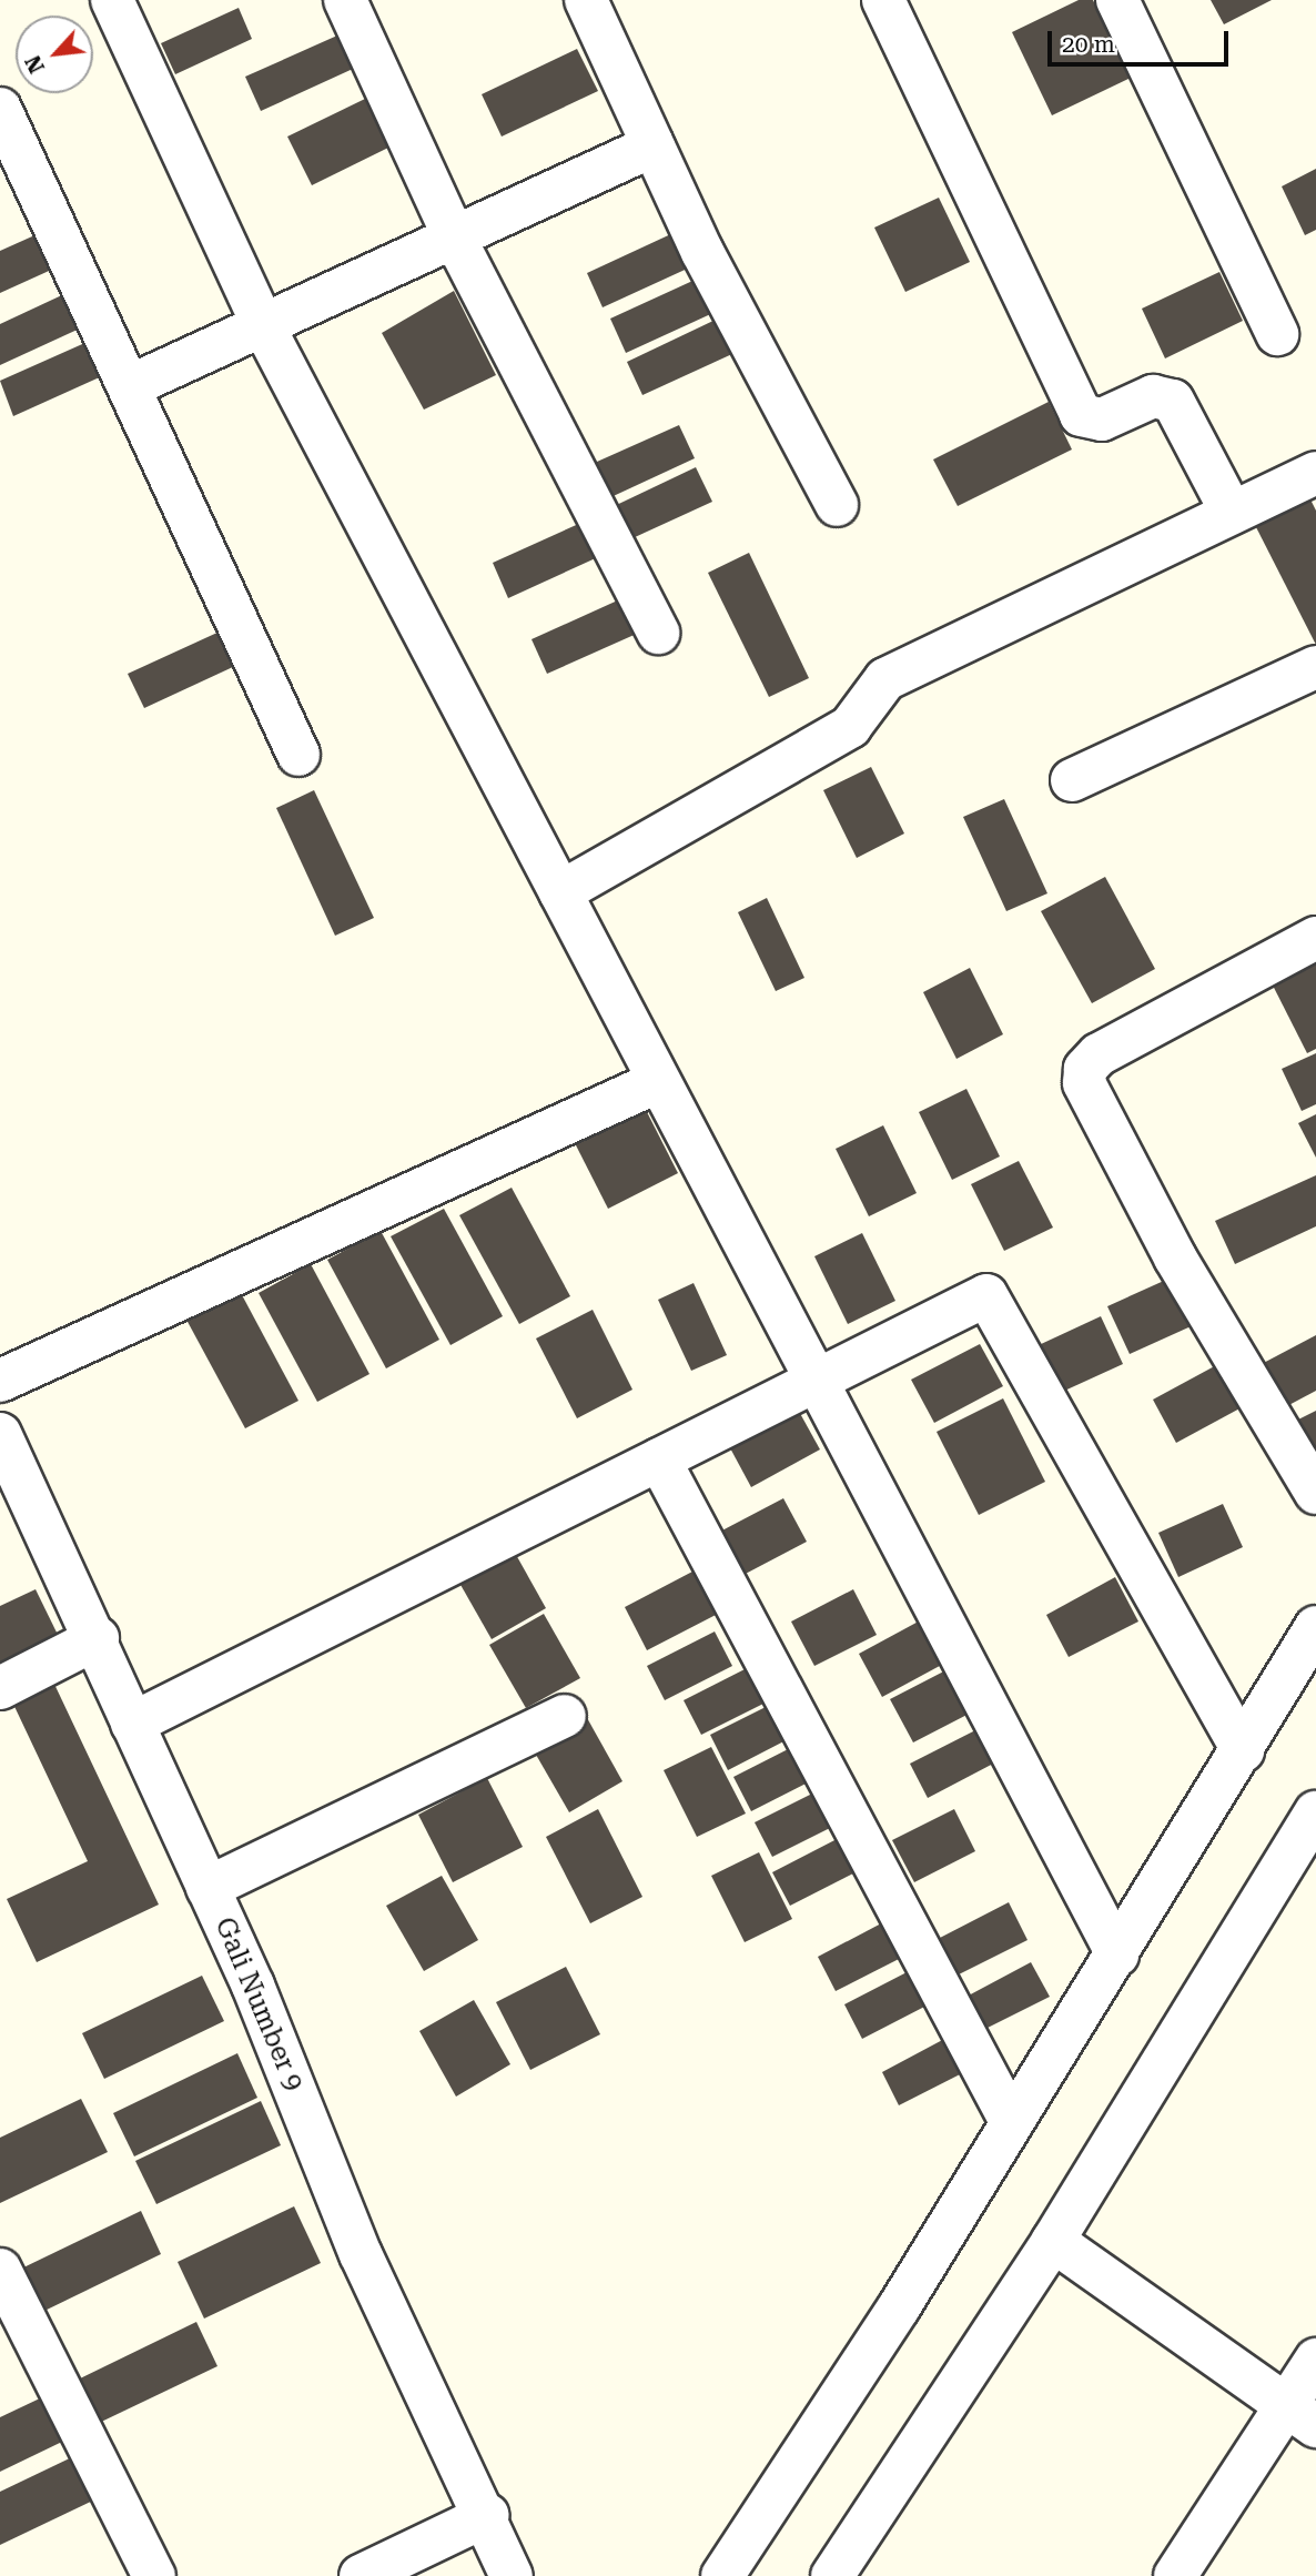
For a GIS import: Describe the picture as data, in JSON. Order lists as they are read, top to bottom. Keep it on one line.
{"streets":{"street":["Gali Number 9"]},"scale_bar":"20 m","north":"bottom left"}
